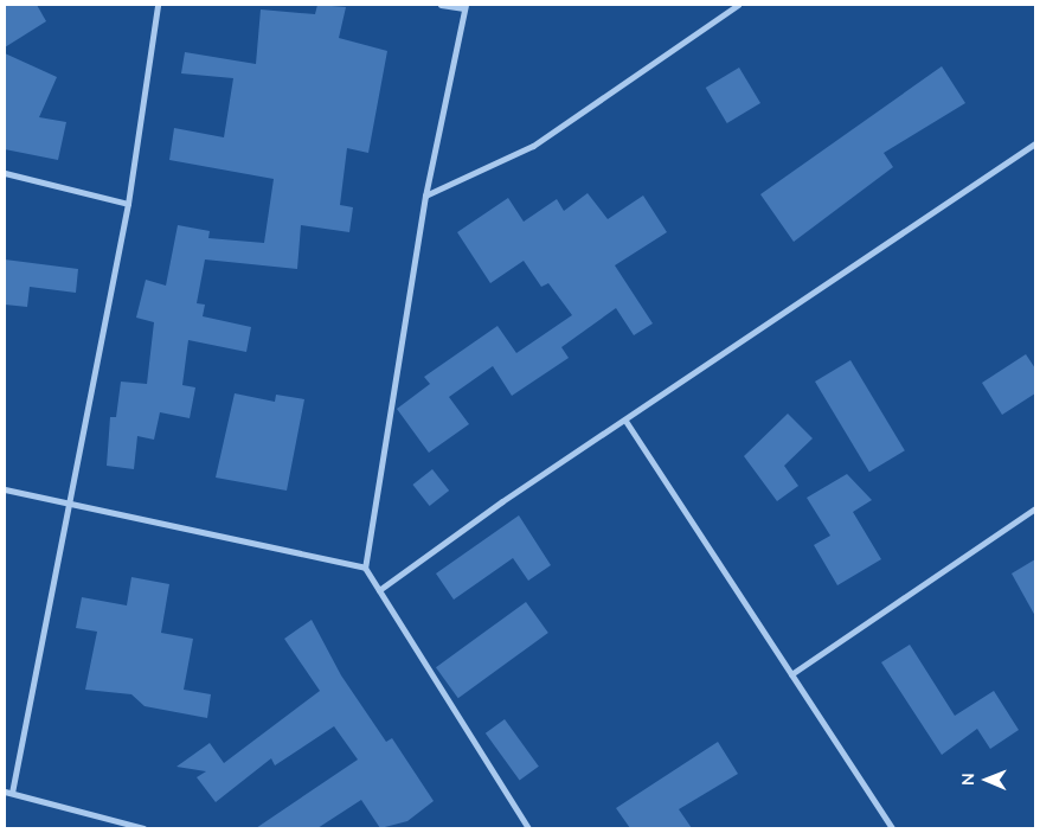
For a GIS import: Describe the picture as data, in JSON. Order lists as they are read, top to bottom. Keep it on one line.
{"north":"left"}
